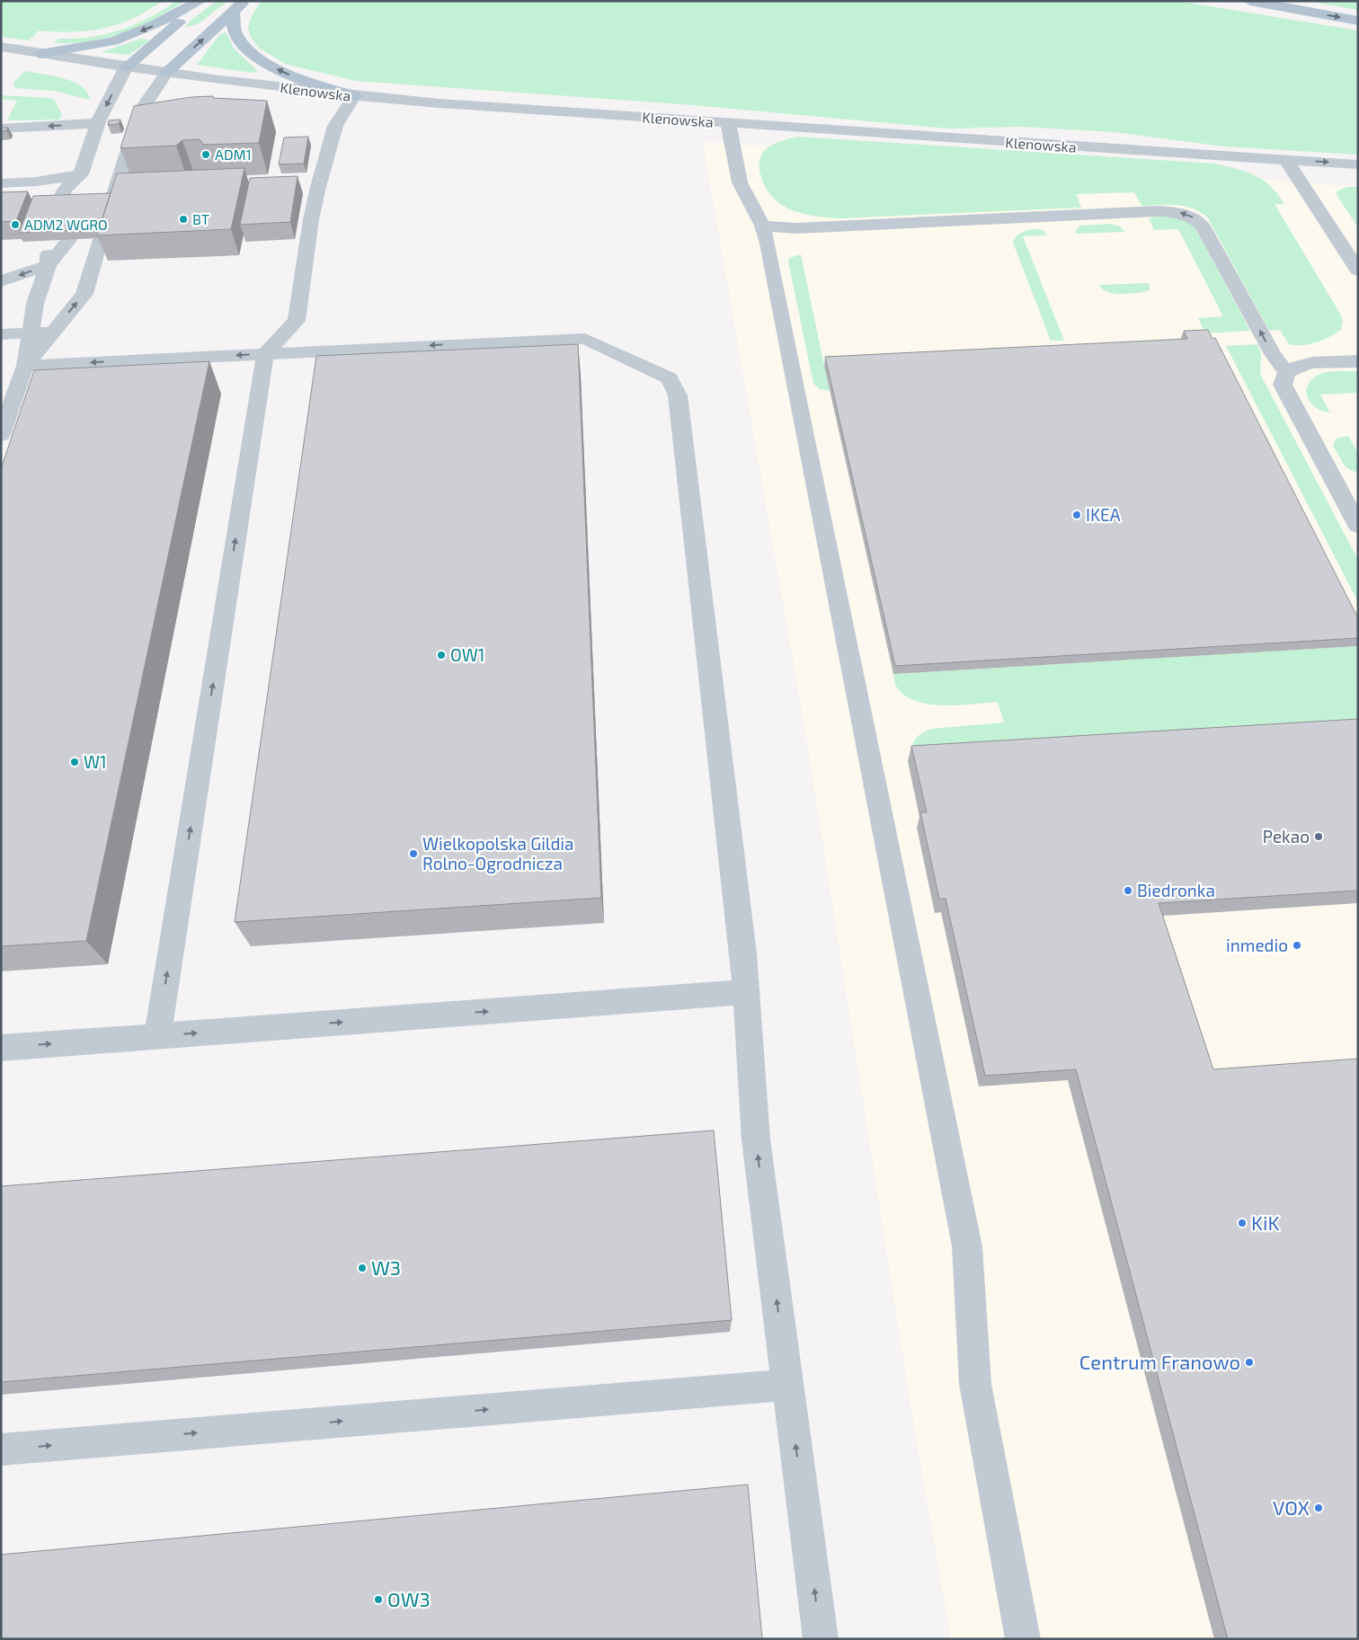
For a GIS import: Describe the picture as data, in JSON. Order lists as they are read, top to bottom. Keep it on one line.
{"streets":{"street":["Klenowska"]},"places":["ADM1","BT","ADM2 WGRO","IKEA","OW1","W1","Pekao","Wielkopolska Gildia Rolno-Ogrodnicza","Biedronka","inmedio","KiK","W3","Centrum Franowo","VOX","OW3"]}
